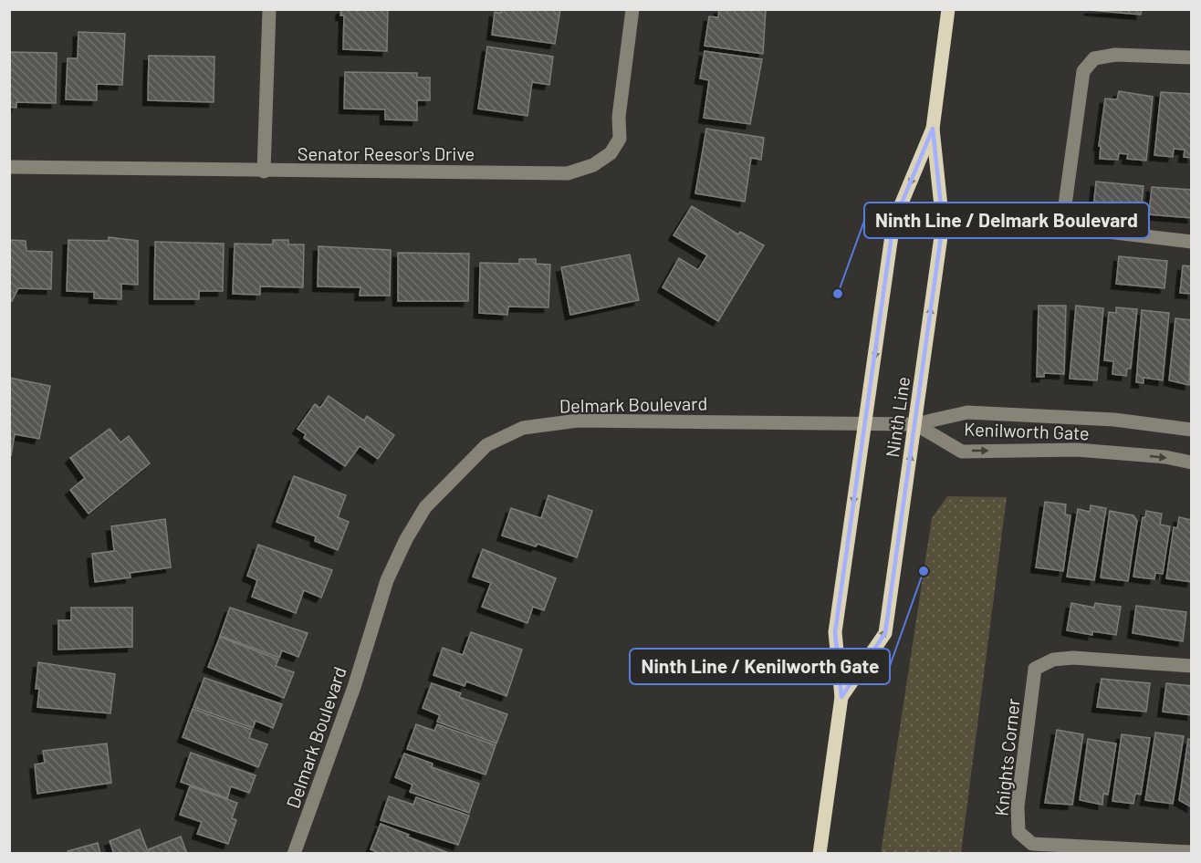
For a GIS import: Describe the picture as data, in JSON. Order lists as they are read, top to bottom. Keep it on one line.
{"streets":{"main road":["Ninth Line"],"street":["Senator Reesor's Drive","Delmark Boulevard","Kenilworth Gate","Knights Corner"]},"crossings":[["Delmark Boulevard","Ninth Line"],["Delmark Boulevard","Kenilworth Gate"],["Ninth Line","Kenilworth Gate"]],"places":["Ninth Line / Delmark Boulevard","Ninth Line / Kenilworth Gate"]}
